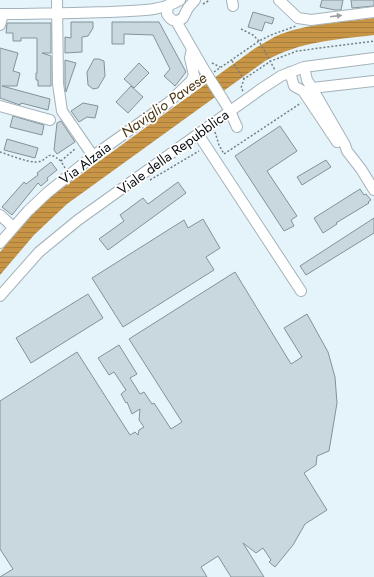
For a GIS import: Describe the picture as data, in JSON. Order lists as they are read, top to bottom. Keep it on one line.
{"streets":{"street":["Viale della Repubblica","Via Alzaia"]},"water":["Naviglio Pavese"]}
